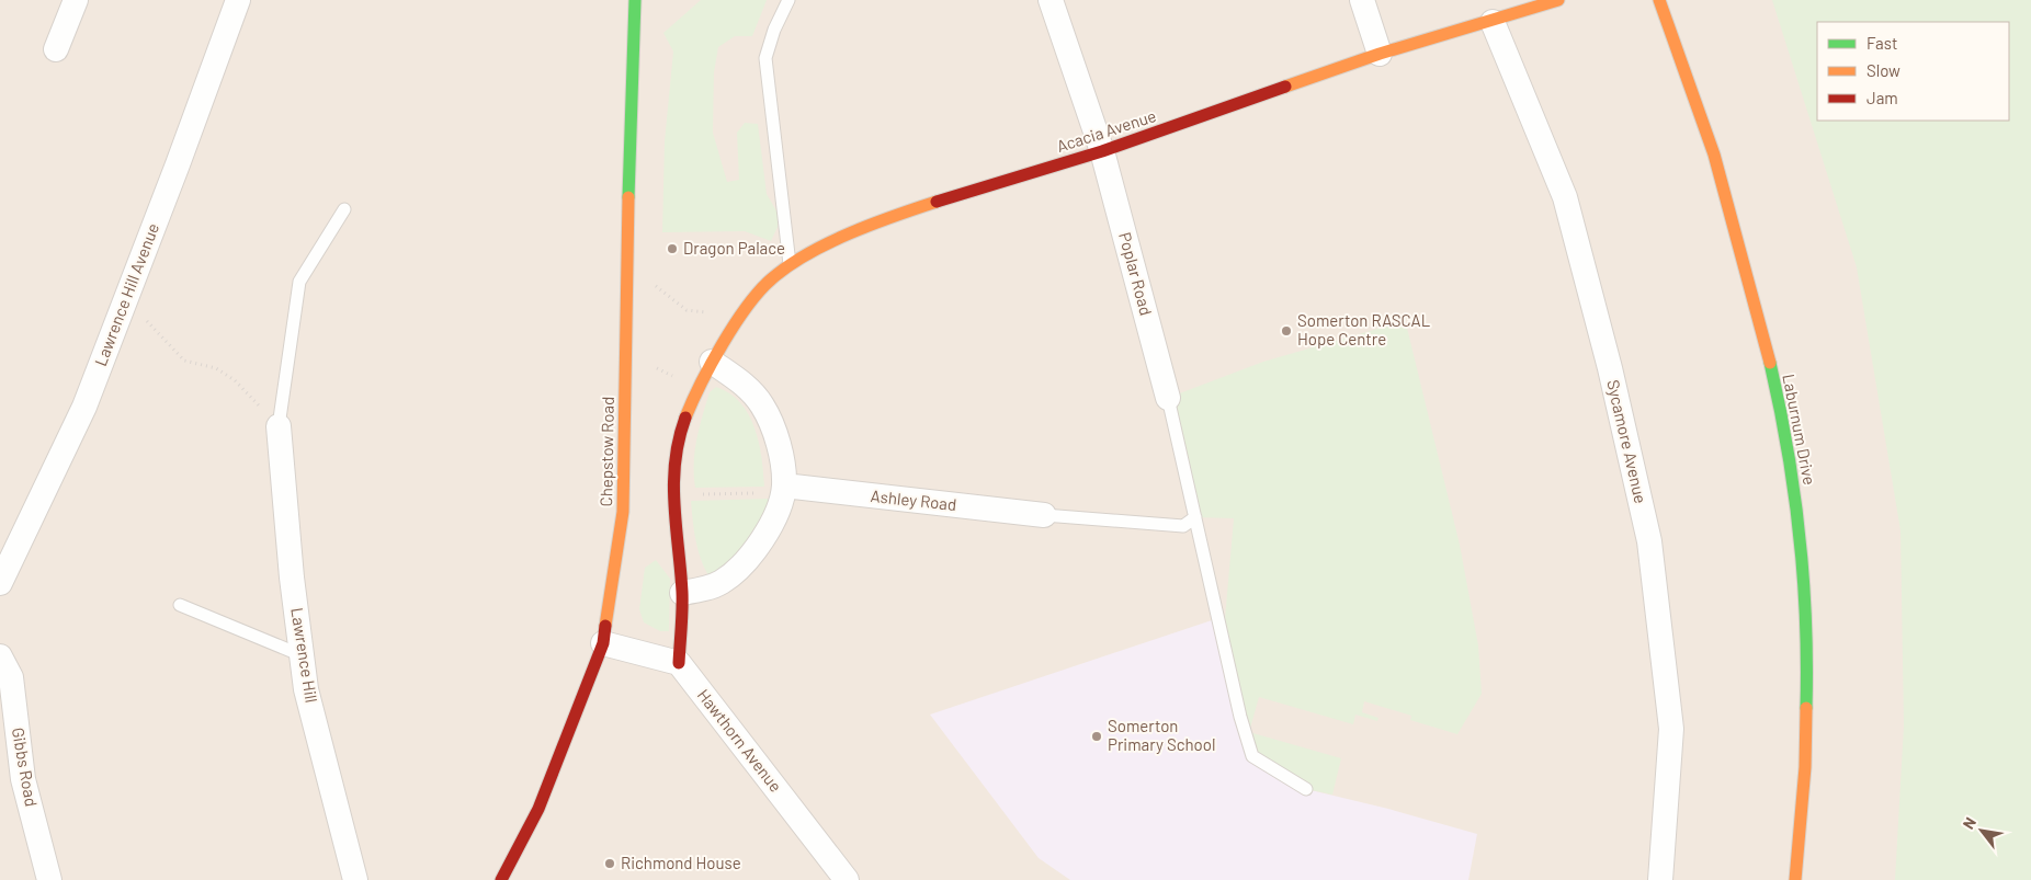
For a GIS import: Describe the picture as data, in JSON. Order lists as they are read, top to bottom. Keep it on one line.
{"streets":{"street":["Acacia Avenue","Poplar Road","Lawrence Hill Avenue","Laburnum Drive","Sycamore Avenue","Chepstow Road","Ashley Road","Lawrence Hill","Hawthorn Avenue","Gibbs Road"]},"crossings":[["Acacia Avenue","Poplar Road"],["Acacia Avenue","Sycamore Avenue"],["Acacia Avenue","Hawthorn Avenue"]],"places":["Dragon Palace","Somerton RASCAL Hope Centre","Somerton Primary School","Richmond House"],"legend":["Fast","Slow","Jam"],"north":"top left"}
